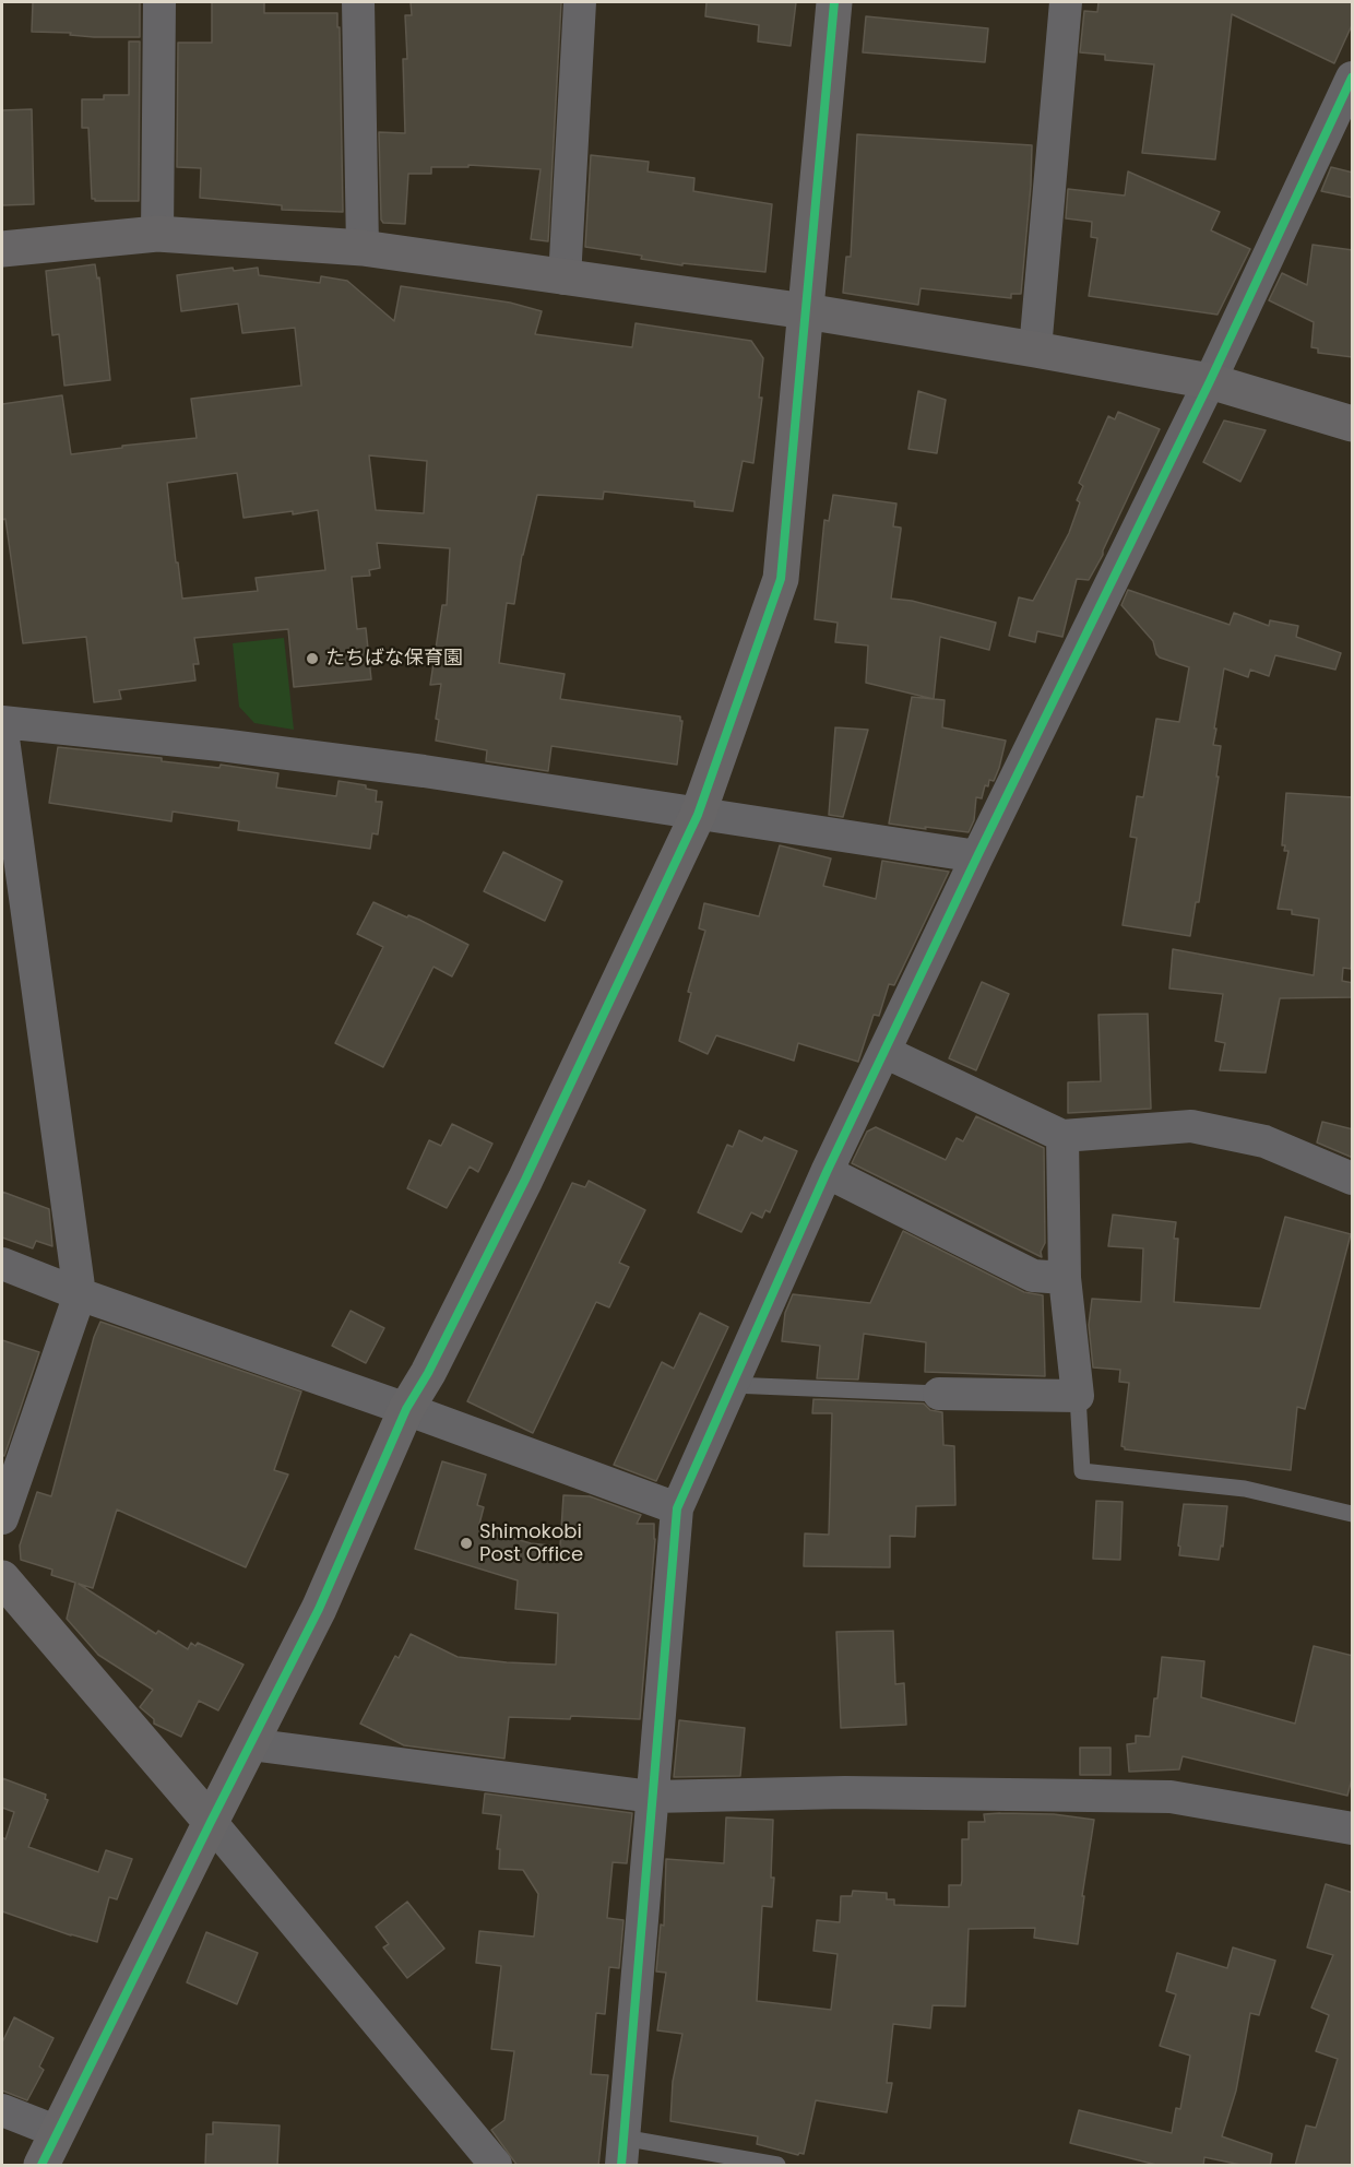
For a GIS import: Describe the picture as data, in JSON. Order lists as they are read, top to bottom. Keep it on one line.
{"places":["たちばな保育園","Shimokobi Post Office"]}
